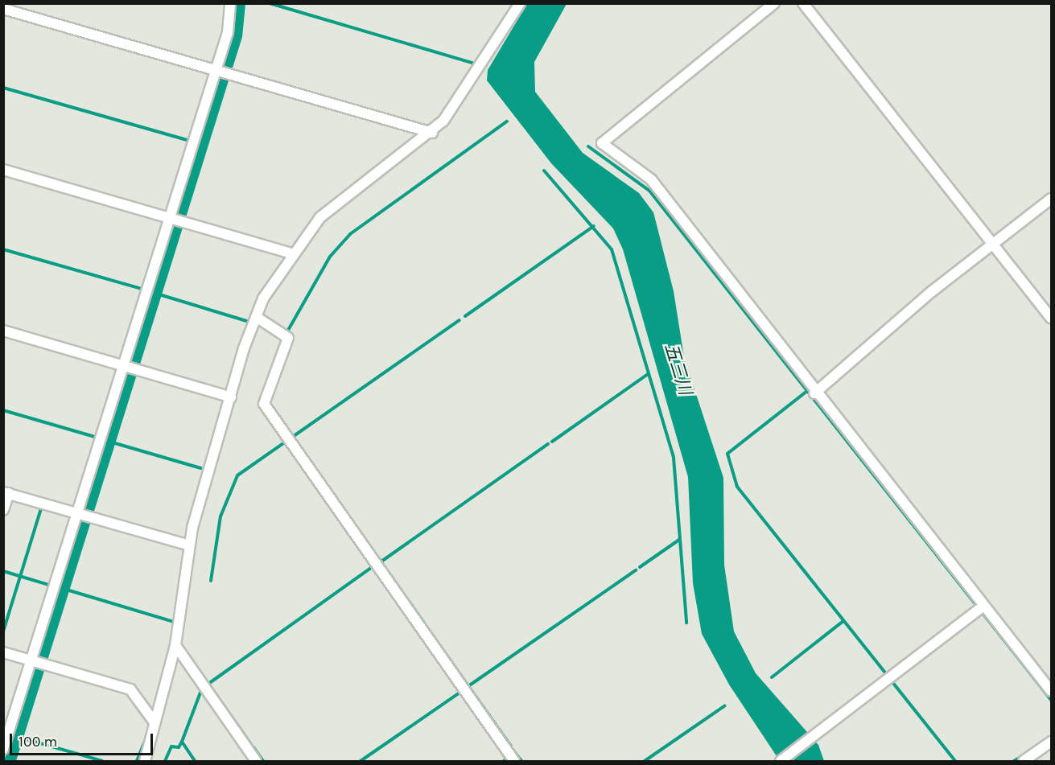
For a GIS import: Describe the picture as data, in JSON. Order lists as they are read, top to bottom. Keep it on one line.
{"water":["五三川"],"scale_bar":"100 m"}
